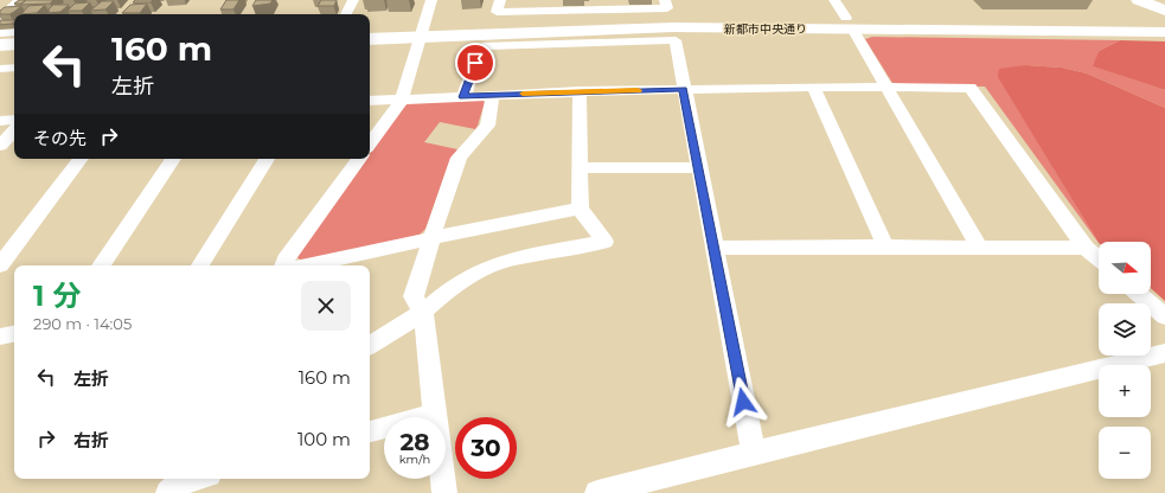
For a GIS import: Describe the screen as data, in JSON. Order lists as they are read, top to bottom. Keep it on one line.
{"streets":{"highway":["新都市中央通り"]},"north":"right","page":{"turn":["160 m","左折"],"then":"その先","map_buttons":["+","−"],"heading":["1 分","290 m · 14:05"],"list":[{"name":"左折","value":"160 m"},{"name":"右折","value":"100 m"}],"speed":"28 km/h","limit":"30"}}
